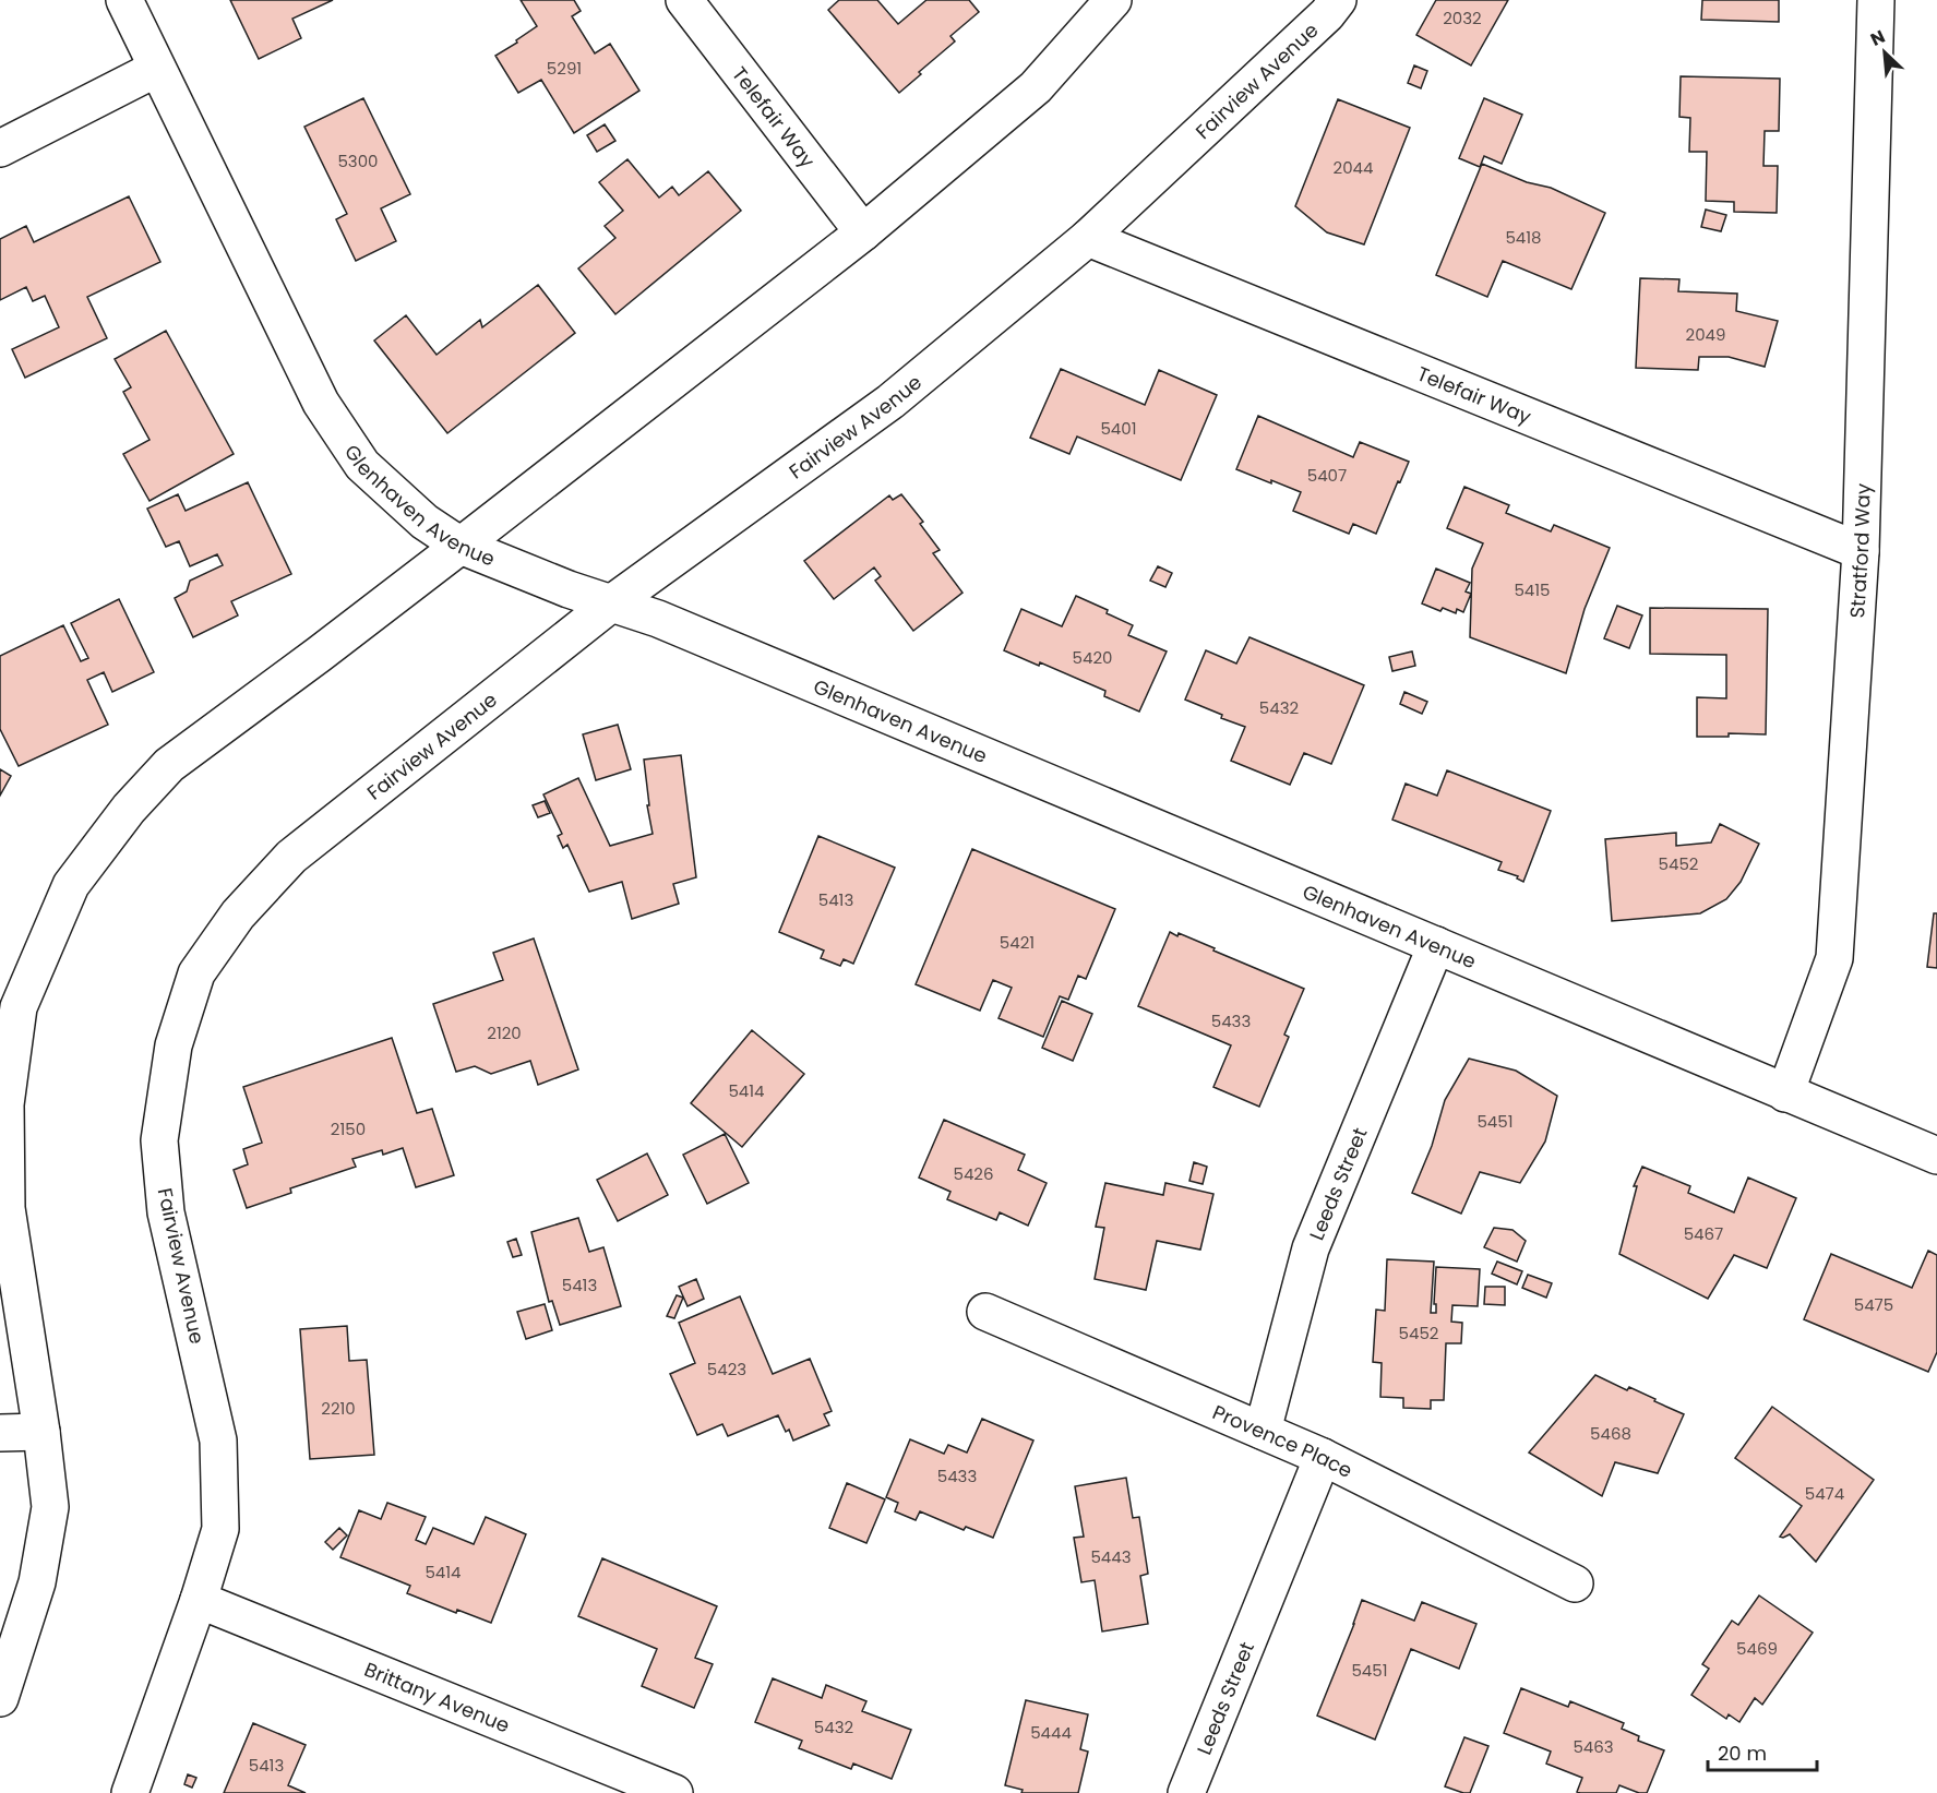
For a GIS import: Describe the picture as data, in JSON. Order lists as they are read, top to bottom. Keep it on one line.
{"streets":{"street":["Fairview Avenue","Telefair Way","Glenhaven Avenue","Stratford Way","Leeds Street","Provence Place","Brittany Avenue"]},"crossings":[["Fairview Avenue","Telefair Way"],["Fairview Avenue","Glenhaven Avenue"],["Fairview Avenue","Brittany Avenue"],["Telefair Way","Stratford Way"],["Glenhaven Avenue","Stratford Way"],["Glenhaven Avenue","Leeds Street"],["Leeds Street","Provence Place"]],"house_numbers":["2032","5291","5300","2044","5418","2049","5401","5407","5415","5420","5432","5452","5413","5421","5433","2120","5414","5451","2150","5426","5467","5413","5475","5452","5423","2210","5468","5433","5474","5443","5414","5469","5451","5432","5444","5463","5413"],"scale_bar":"20 m","north":"top left"}
